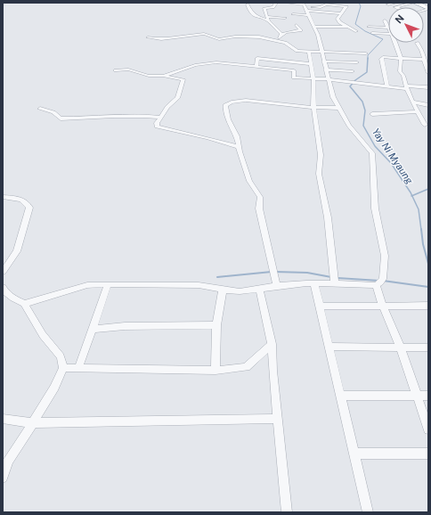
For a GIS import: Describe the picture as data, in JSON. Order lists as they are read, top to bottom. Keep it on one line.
{"water":["Yay Ni Myaung"],"north":"top left"}
